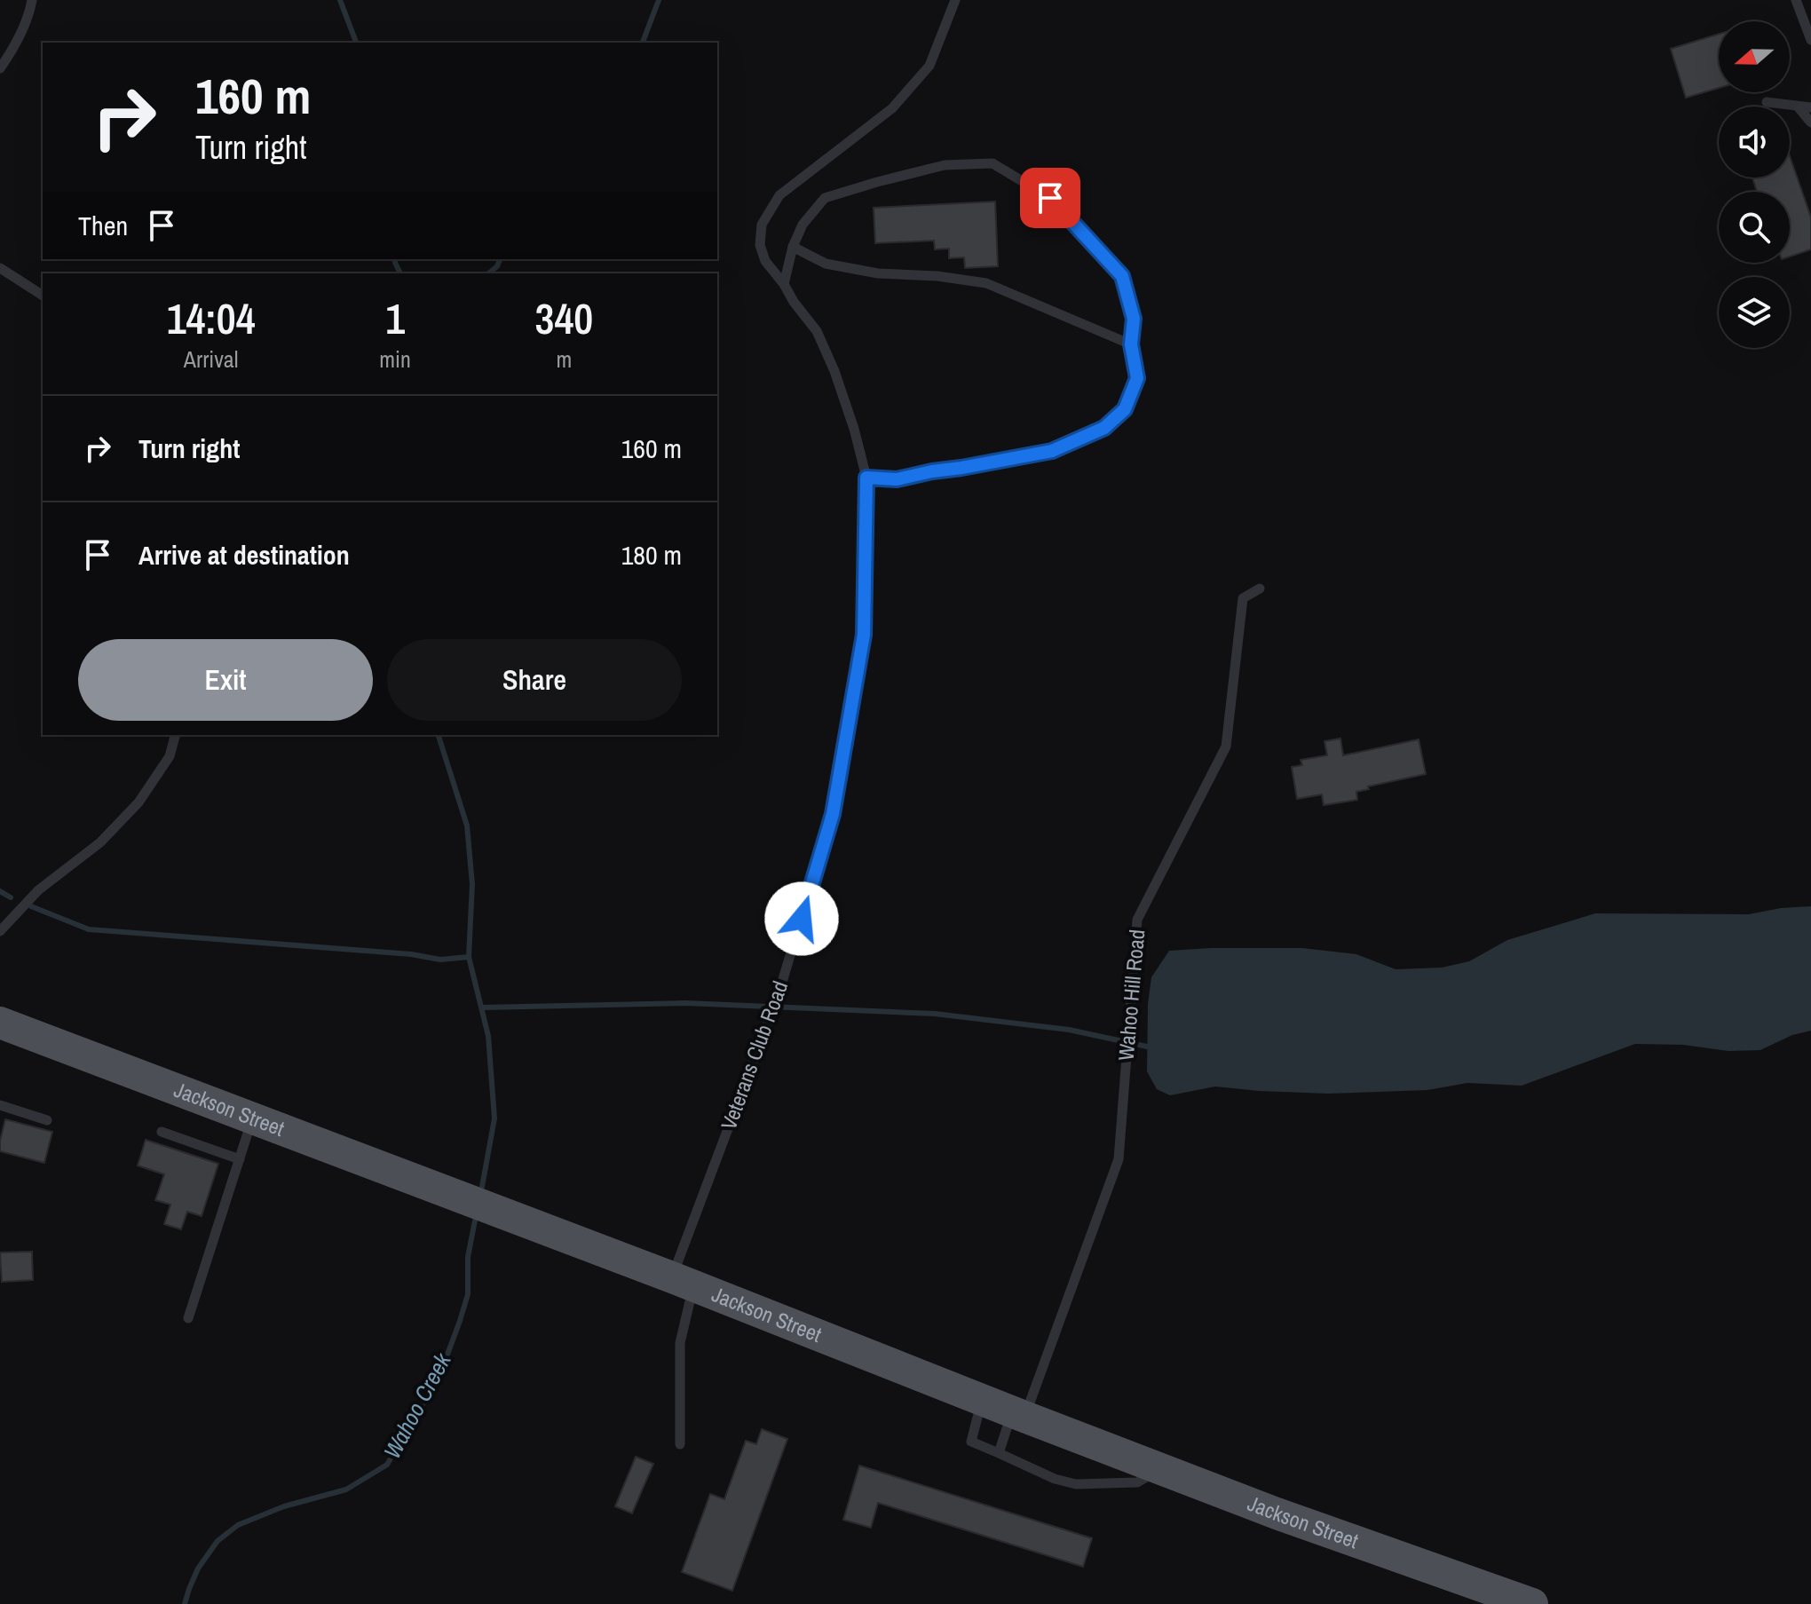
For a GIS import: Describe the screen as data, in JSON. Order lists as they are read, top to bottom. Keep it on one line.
{"streets":{"main road":["Jackson Street"],"lane":["Wahoo Hill Road","Veterans Club Road"]},"crossings":[["Wahoo Hill Road","Jackson Street"],["Veterans Club Road","Jackson Street"]],"water":["Wahoo Creek"],"north":"left","page":{"turn":["160 m","Turn right"],"then":"Then","eta":["14:04","Arrival","1","min","340","m"],"list":[{"name":"Turn right","value":"160 m"},{"name":"Arrive at destination","value":"180 m"}],"buttons":["Exit","Share"]}}
